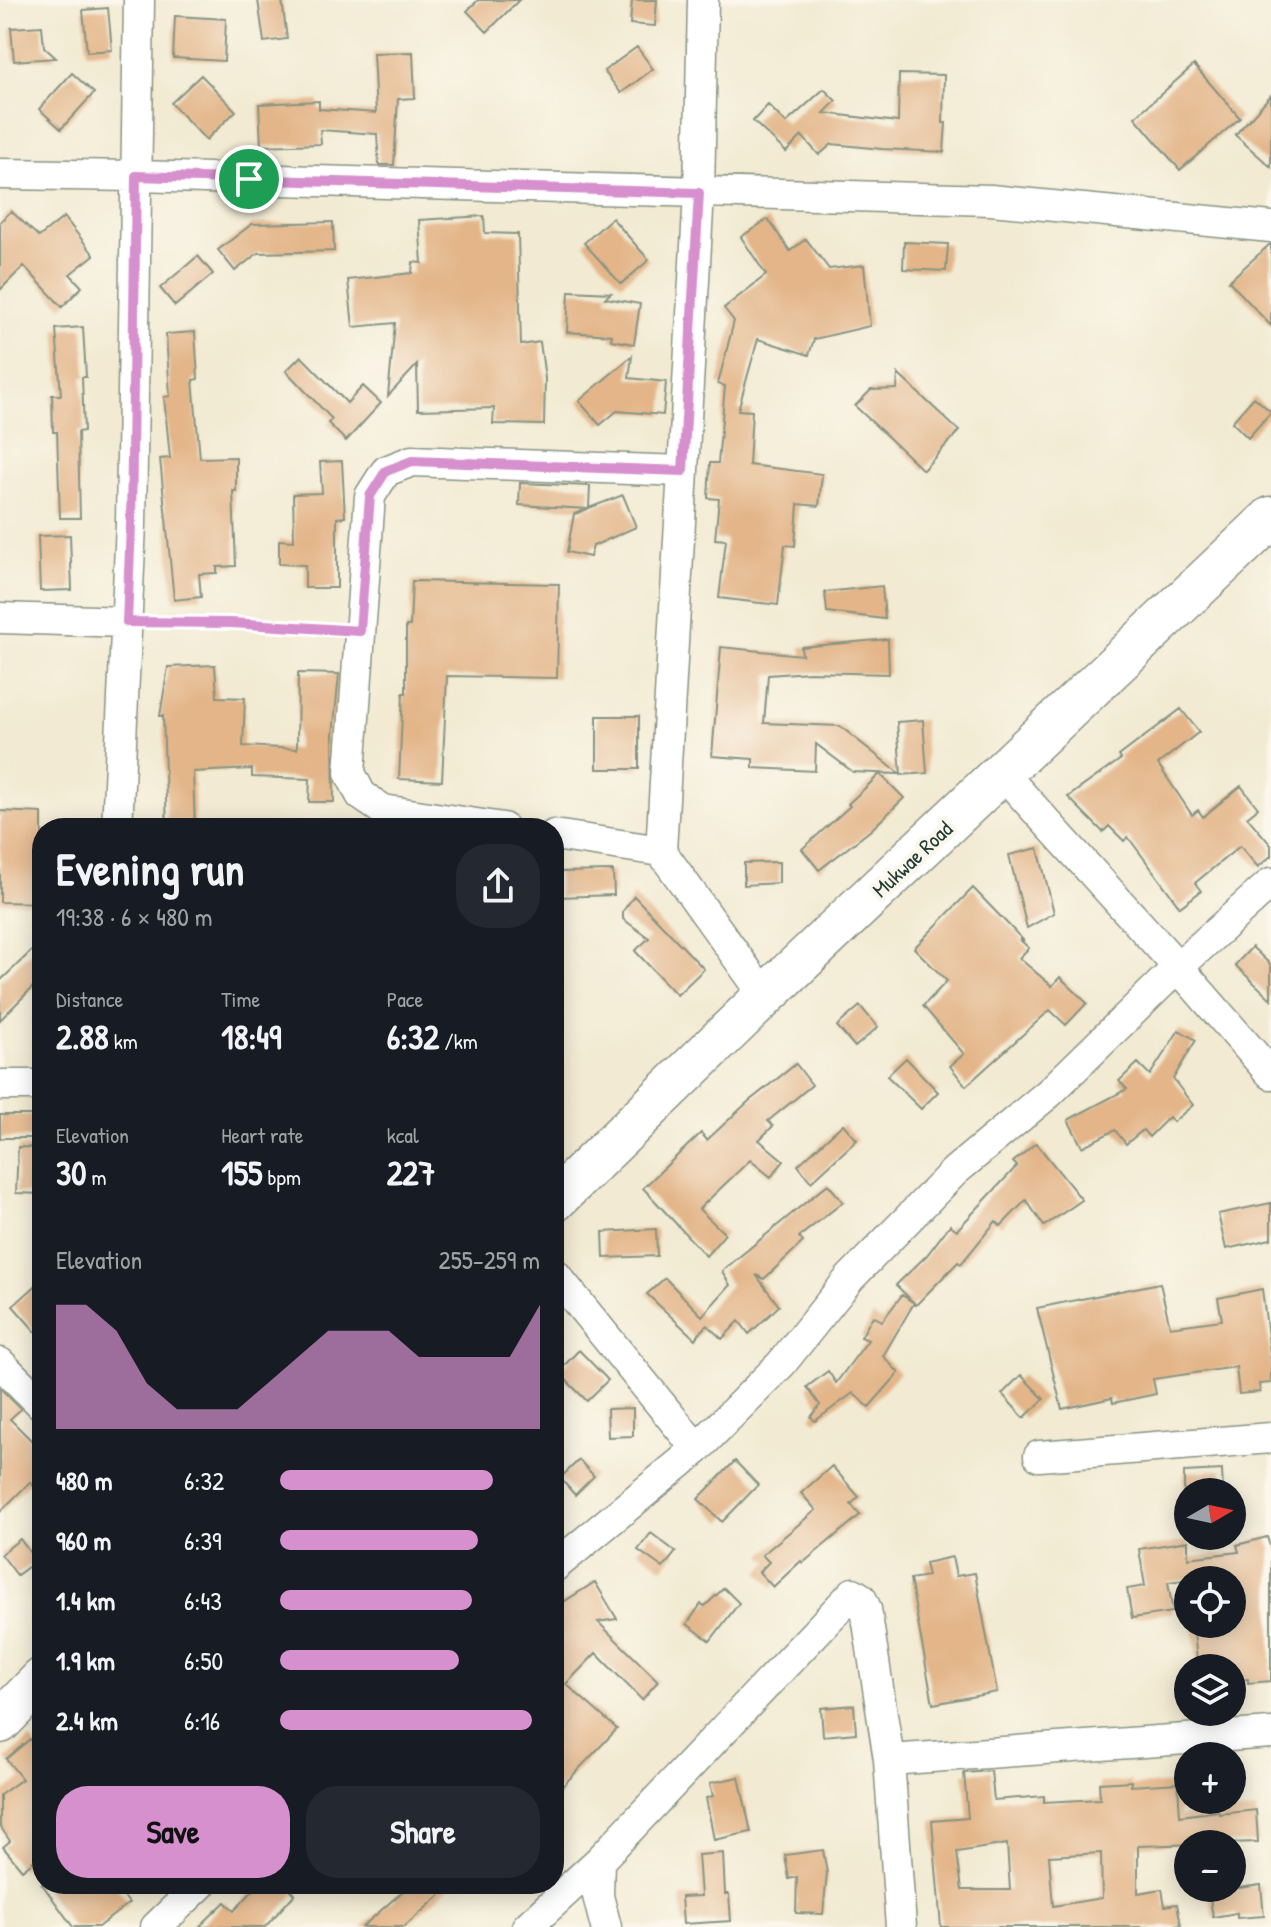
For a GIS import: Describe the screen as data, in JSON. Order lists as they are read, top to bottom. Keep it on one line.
{"streets":{"street":["Mukwae Road"]},"north":"right","page":{"heading":["Evening run","19:38 · 6 × 480 m"],"stats":[["Distance","2.88 km"],["Time","18:49"],["Pace","6:32 /km"],["Elevation","30 m"],["Heart rate","155 bpm"],["kcal","227"]],"chart":["Elevation","255–259 m"],"list":[{"name":"480 m","note":"6:32"},{"name":"960 m","note":"6:39"},{"name":"1.4 km","note":"6:43"},{"name":"1.9 km","note":"6:50"},{"name":"2.4 km","note":"6:16"}],"map_buttons":["+","−"],"buttons":["Save","Share"]}}
